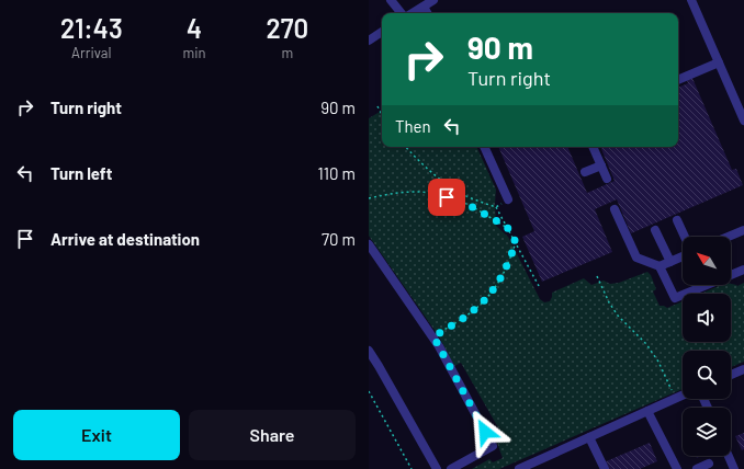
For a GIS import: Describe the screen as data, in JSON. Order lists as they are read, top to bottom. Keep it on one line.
{"north":"top left","page":{"eta":["21:43","Arrival","4","min","270","m"],"turn":["90 m","Turn right"],"list":[{"name":"Turn right","value":"90 m"},{"name":"Turn left","value":"110 m"},{"name":"Arrive at destination","value":"70 m"}],"then":"Then","buttons":["Exit","Share"]}}
